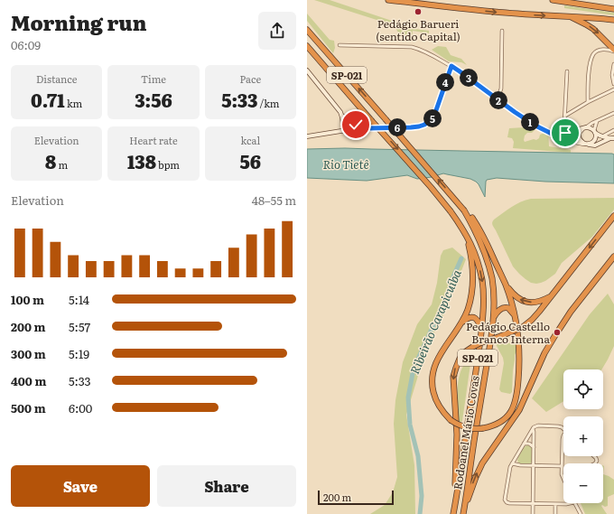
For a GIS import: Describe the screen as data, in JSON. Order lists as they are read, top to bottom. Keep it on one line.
{"streets":{"highway":["SP-021","Rodoanel Mário Covas"]},"crossings":[["SP-021","Rodoanel Mário Covas"]],"water":["Rio Tietê","Ribeirão Carapicuíba"],"places":["Pedágio Barueri (sentido Capital)","Pedágio Castello Branco Interna"],"scale_bar":"200 m","page":{"heading":["Morning run","06:09"],"stats":[["Distance","0.71 km"],["Time","3:56"],["Pace","5:33 /km"],["Elevation","8 m"],["Heart rate","138 bpm"],["kcal","56"]],"pins":["3","4","2","5","1","6"],"chart":["Elevation","48–55 m"],"list":[{"name":"100 m","note":"5:14"},{"name":"200 m","note":"5:57"},{"name":"300 m","note":"5:19"},{"name":"400 m","note":"5:33"},{"name":"500 m","note":"6:00"}],"map_buttons":["+","−"],"buttons":["Save","Share"],"scale":"200 m"}}
